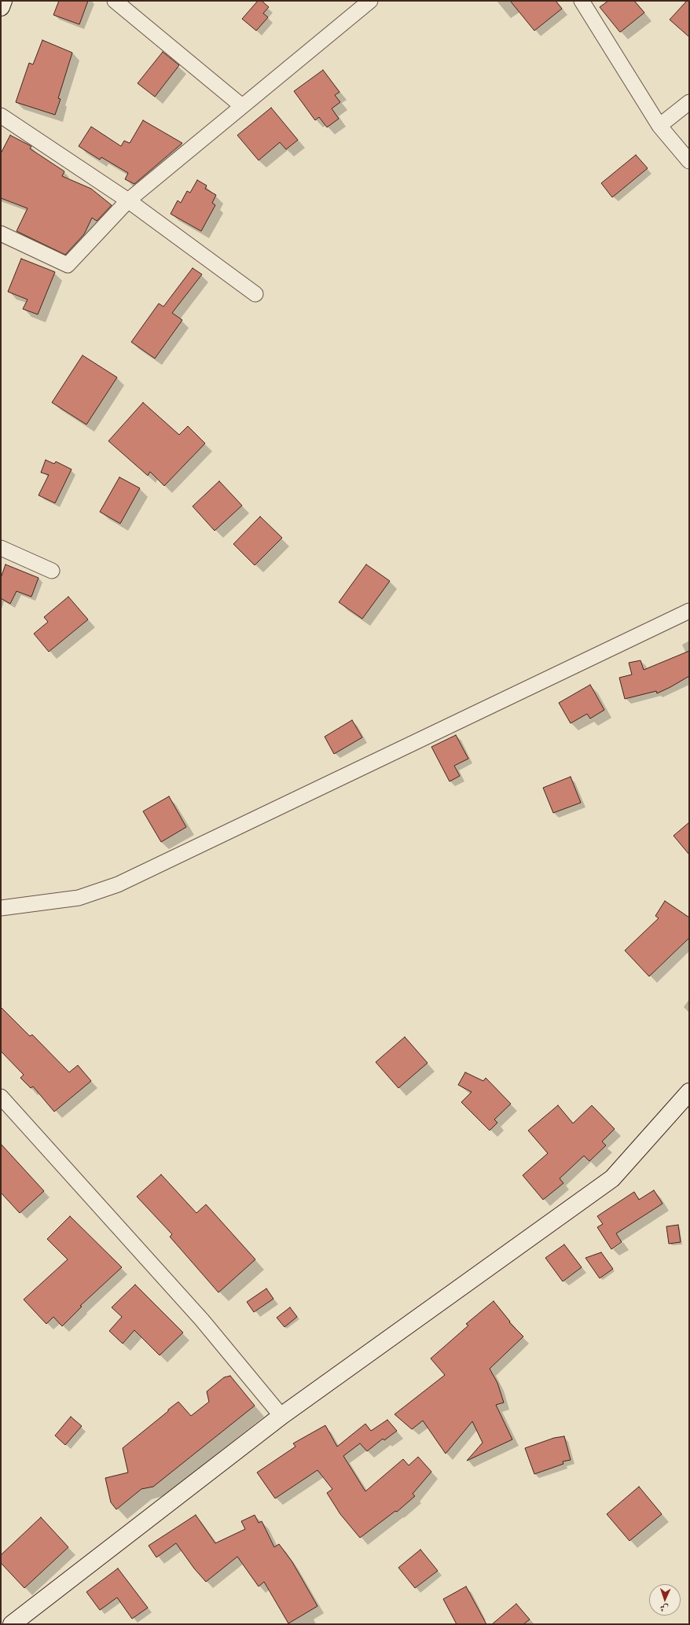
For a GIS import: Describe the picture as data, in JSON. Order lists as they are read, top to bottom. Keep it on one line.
{"north":"bottom"}
